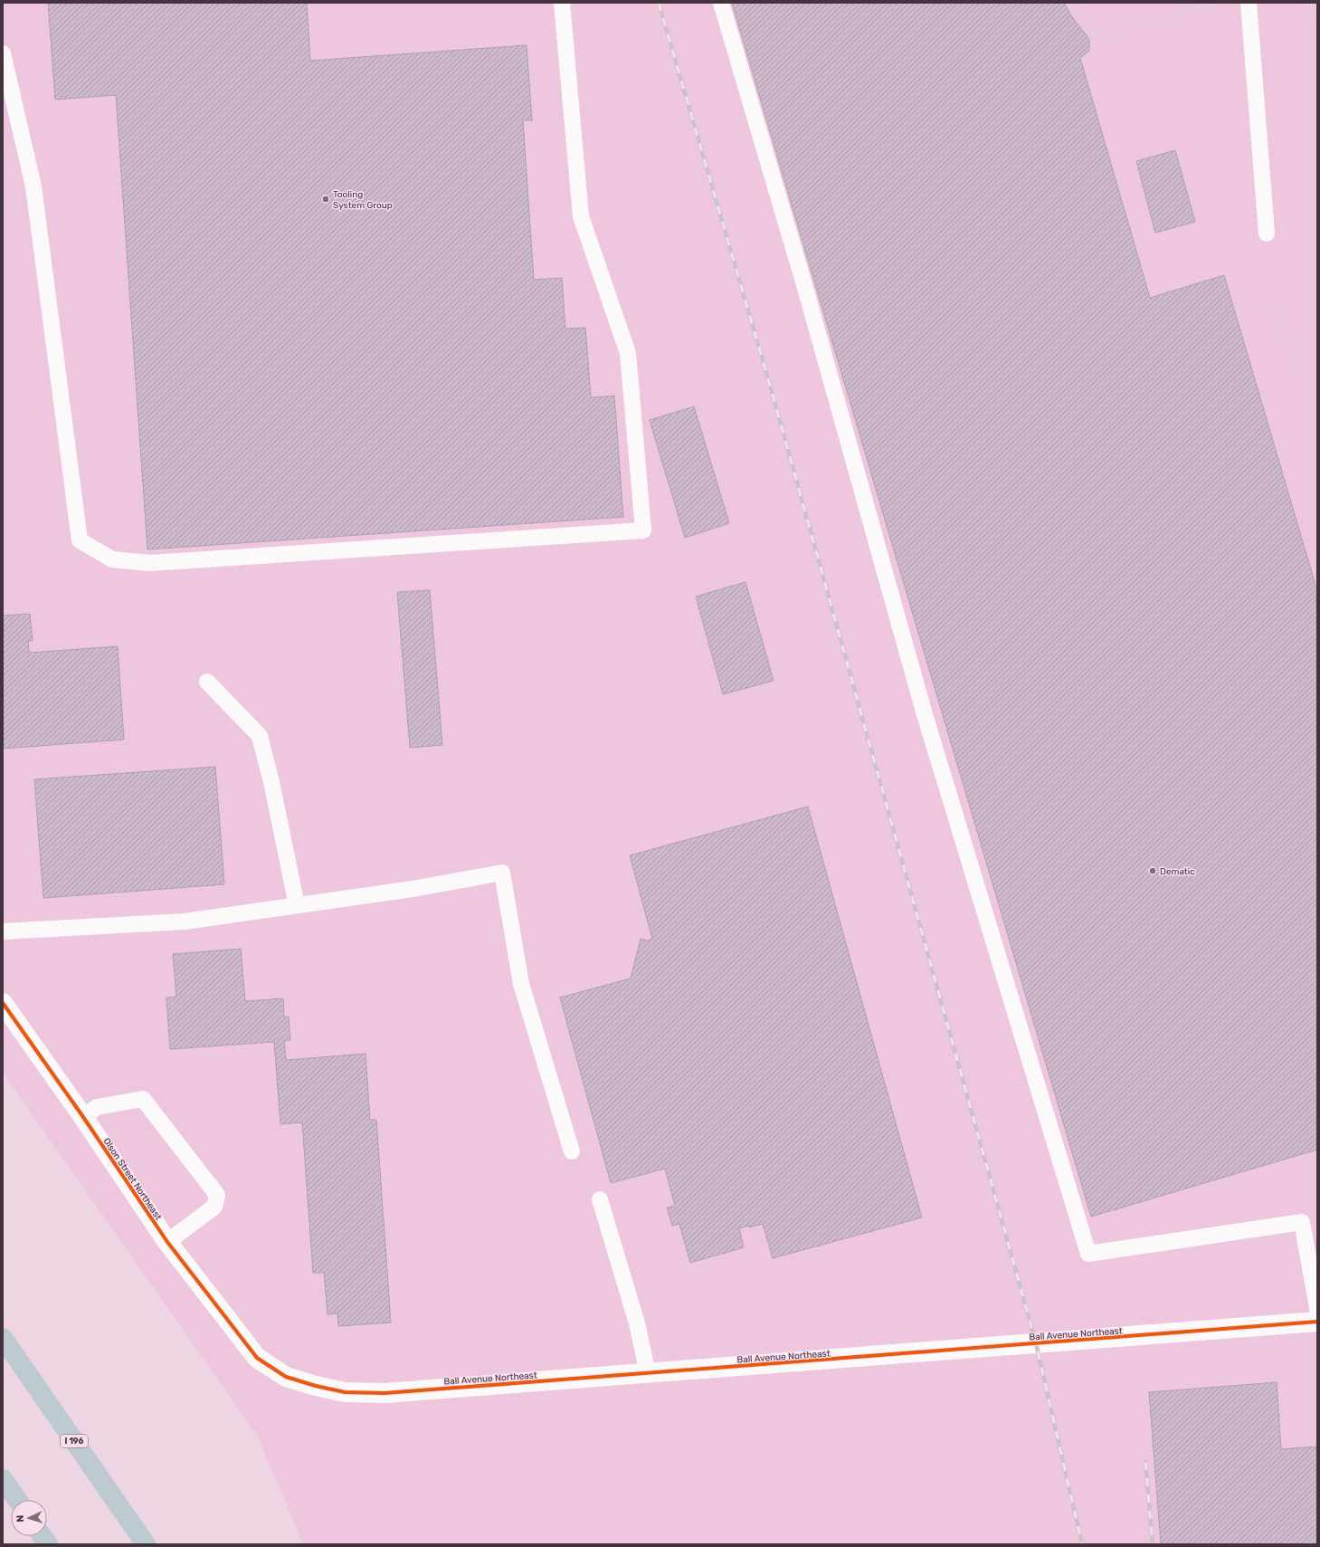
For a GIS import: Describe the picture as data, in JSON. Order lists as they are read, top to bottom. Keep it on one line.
{"streets":{"highway":["I 196"],"street":["Olson Street Northeast","Ball Avenue Northeast"]},"crossings":[["Olson Street Northeast","Ball Avenue Northeast"]],"places":["Tooling System Group","Dematic"],"north":"left"}
